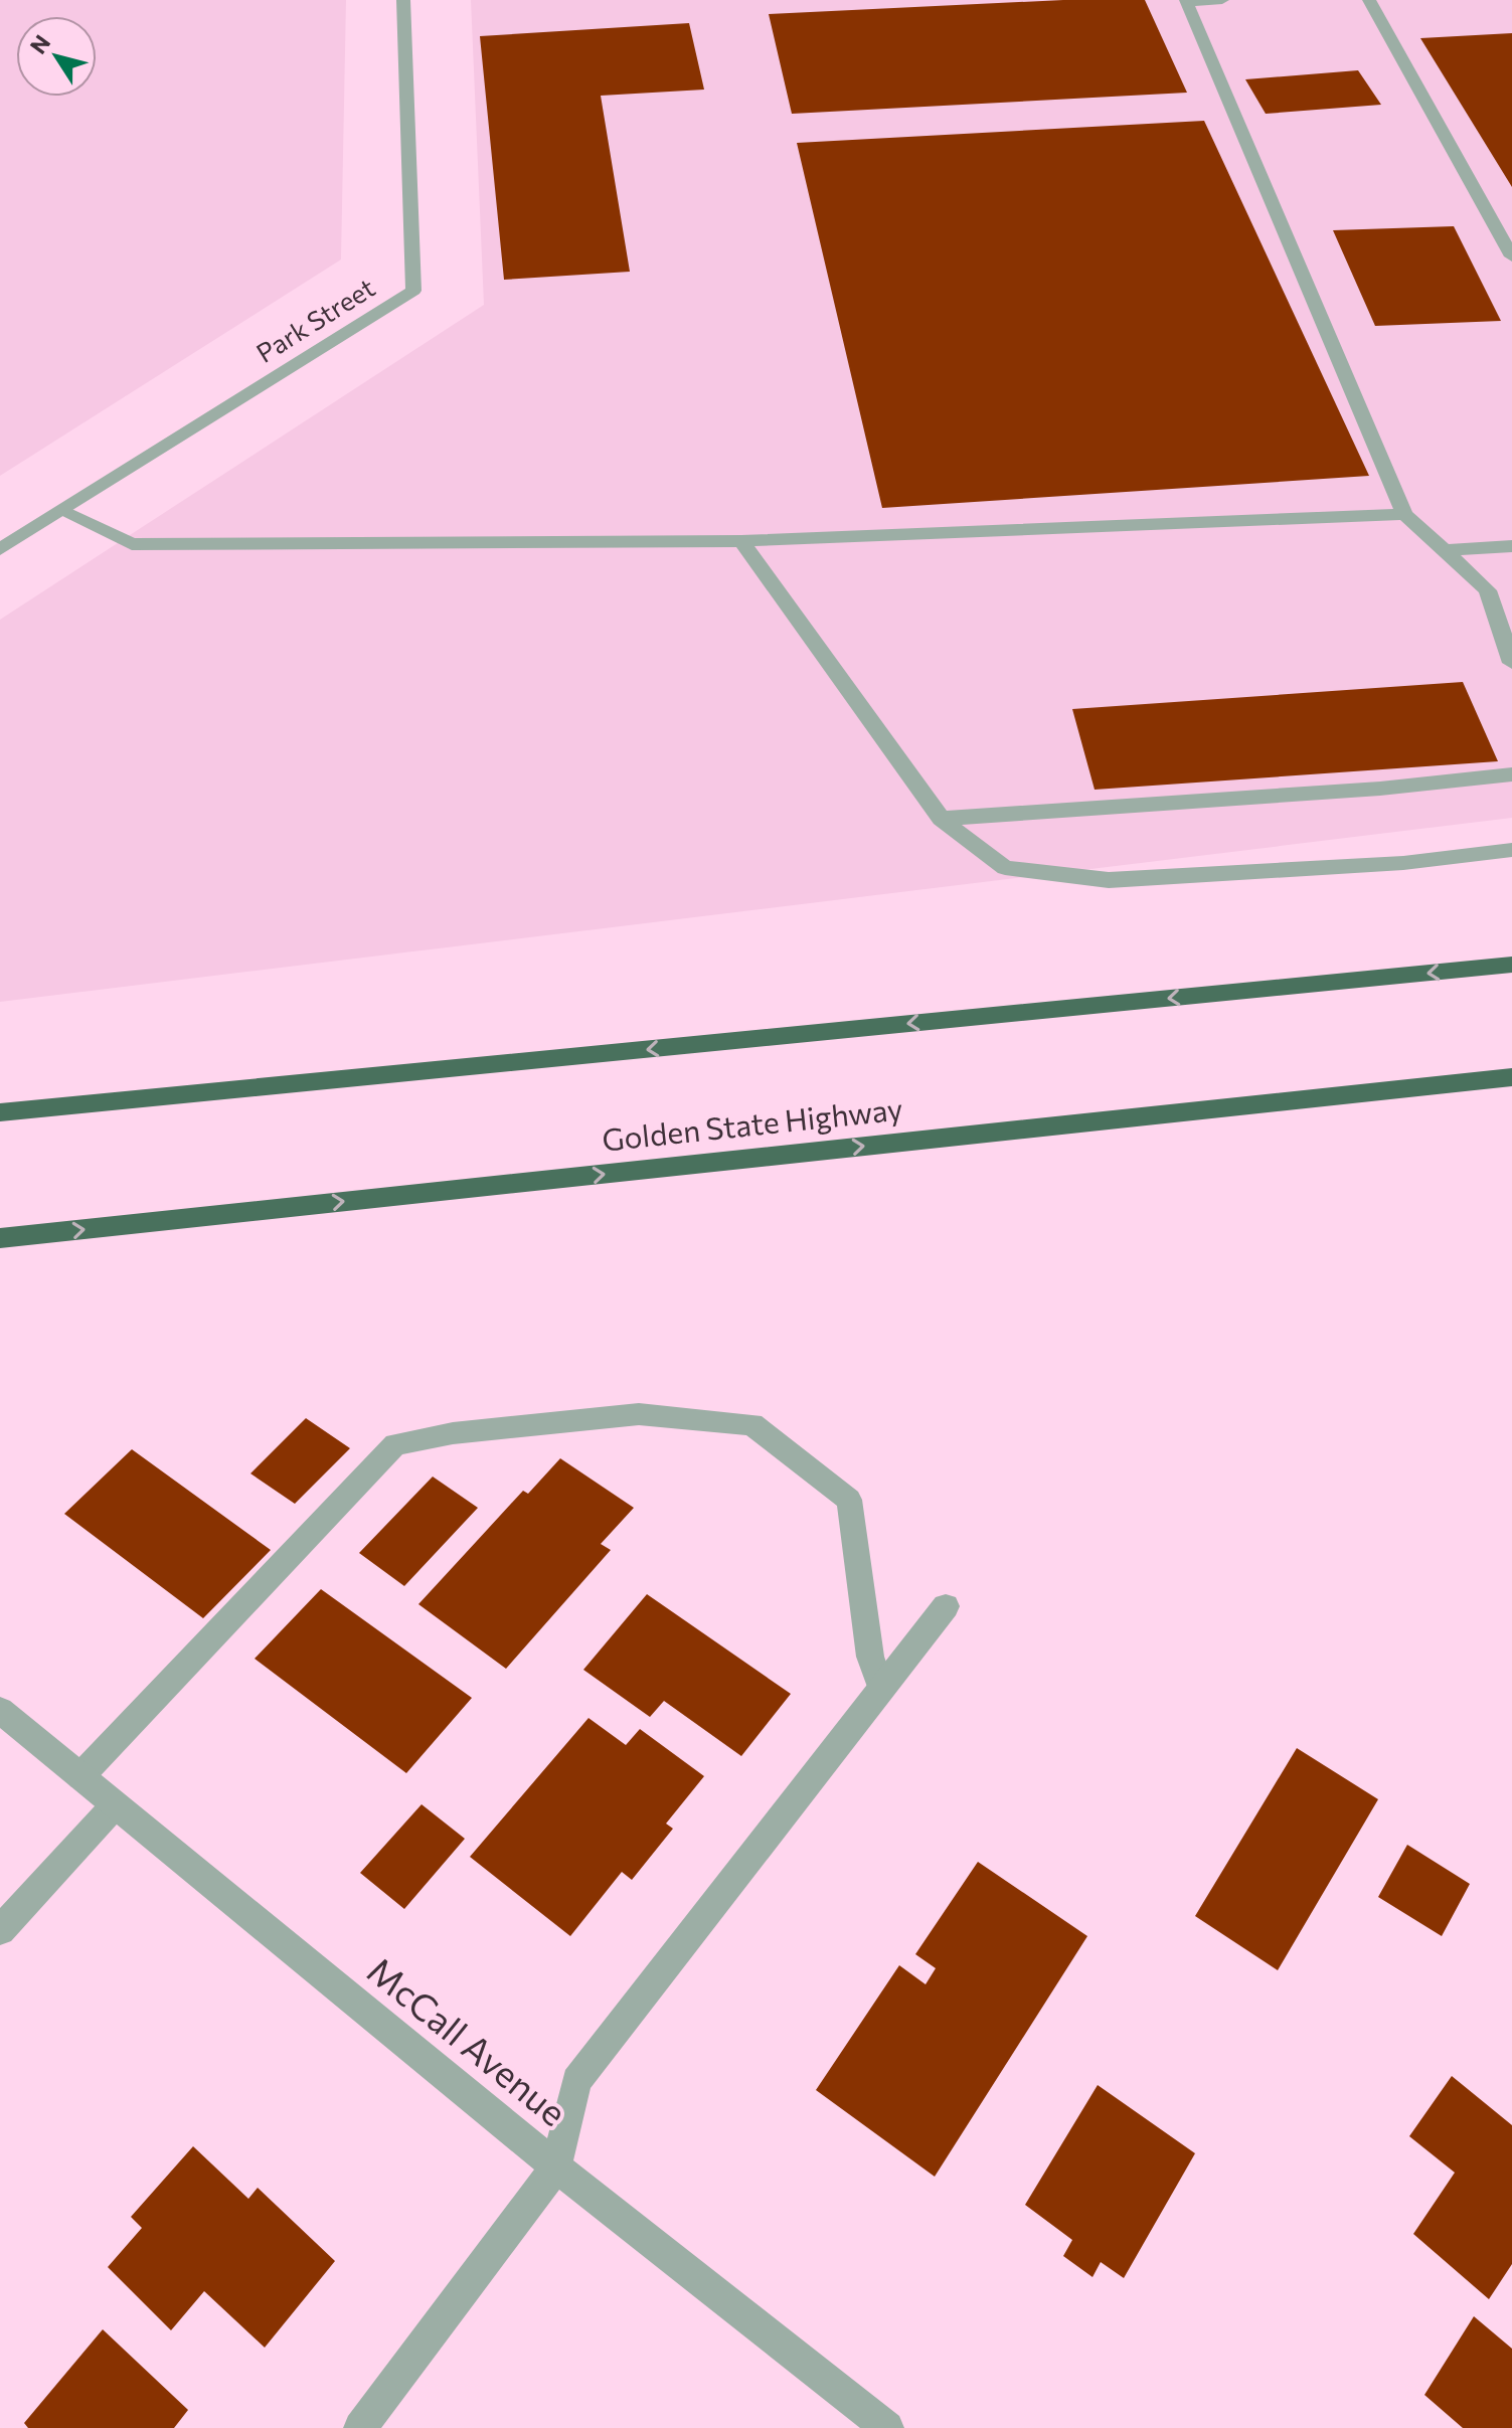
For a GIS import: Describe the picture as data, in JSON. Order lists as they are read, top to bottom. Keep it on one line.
{"streets":{"highway":["Golden State Highway"],"street":["Park Street","McCall Avenue"]},"north":"top left"}
